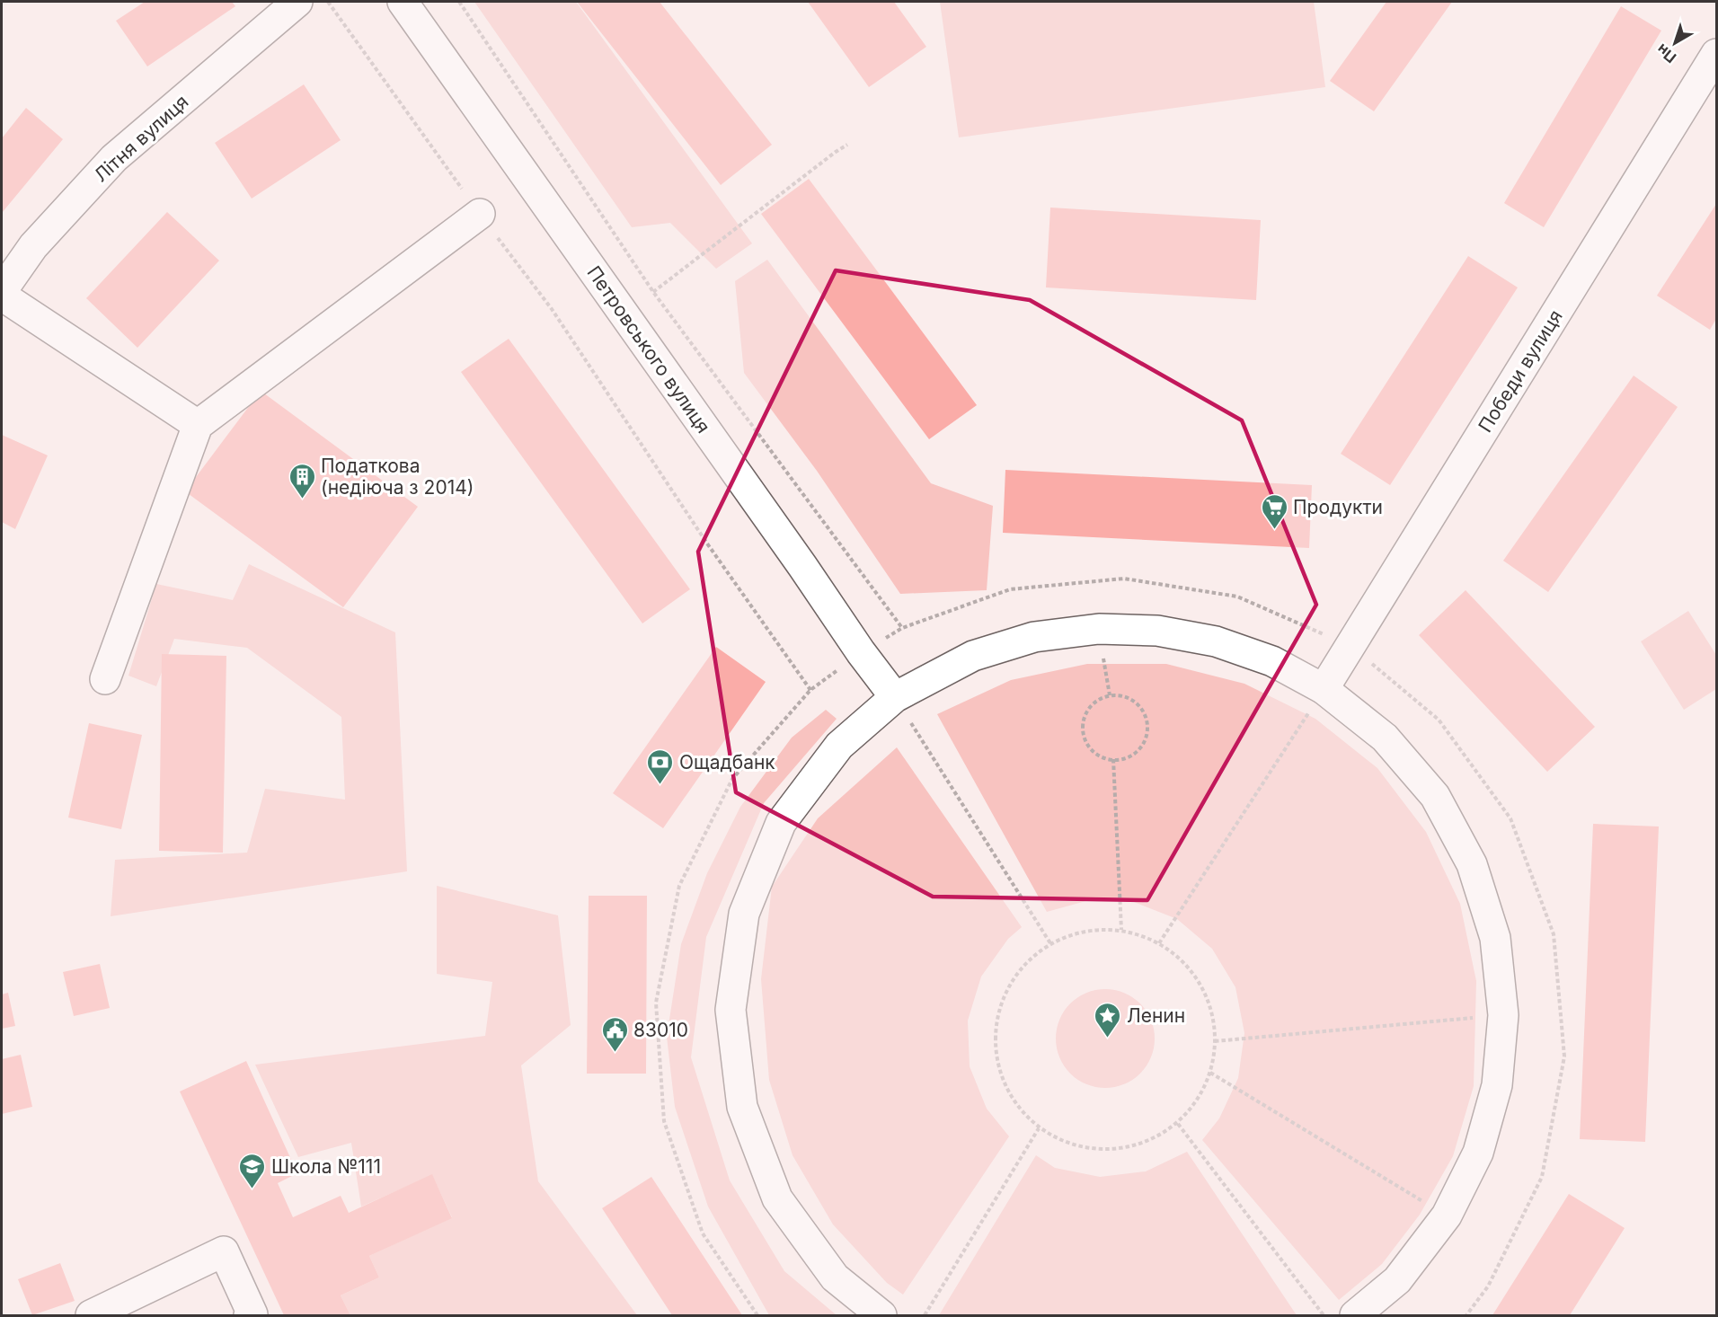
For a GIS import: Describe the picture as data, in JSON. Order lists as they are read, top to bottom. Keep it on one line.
{"streets":{"main road":["Літня вулиця","Петровського вулиця","Победи вулиця"]},"places":{"building":["Податкова (недіюча з 2014)"],"supermarket":["Продукти"],"bank":["Ощадбанк"],"place":["Ленин"],"public building":["83010"],"school or university":["Школа №111"]},"north":"bottom left"}
